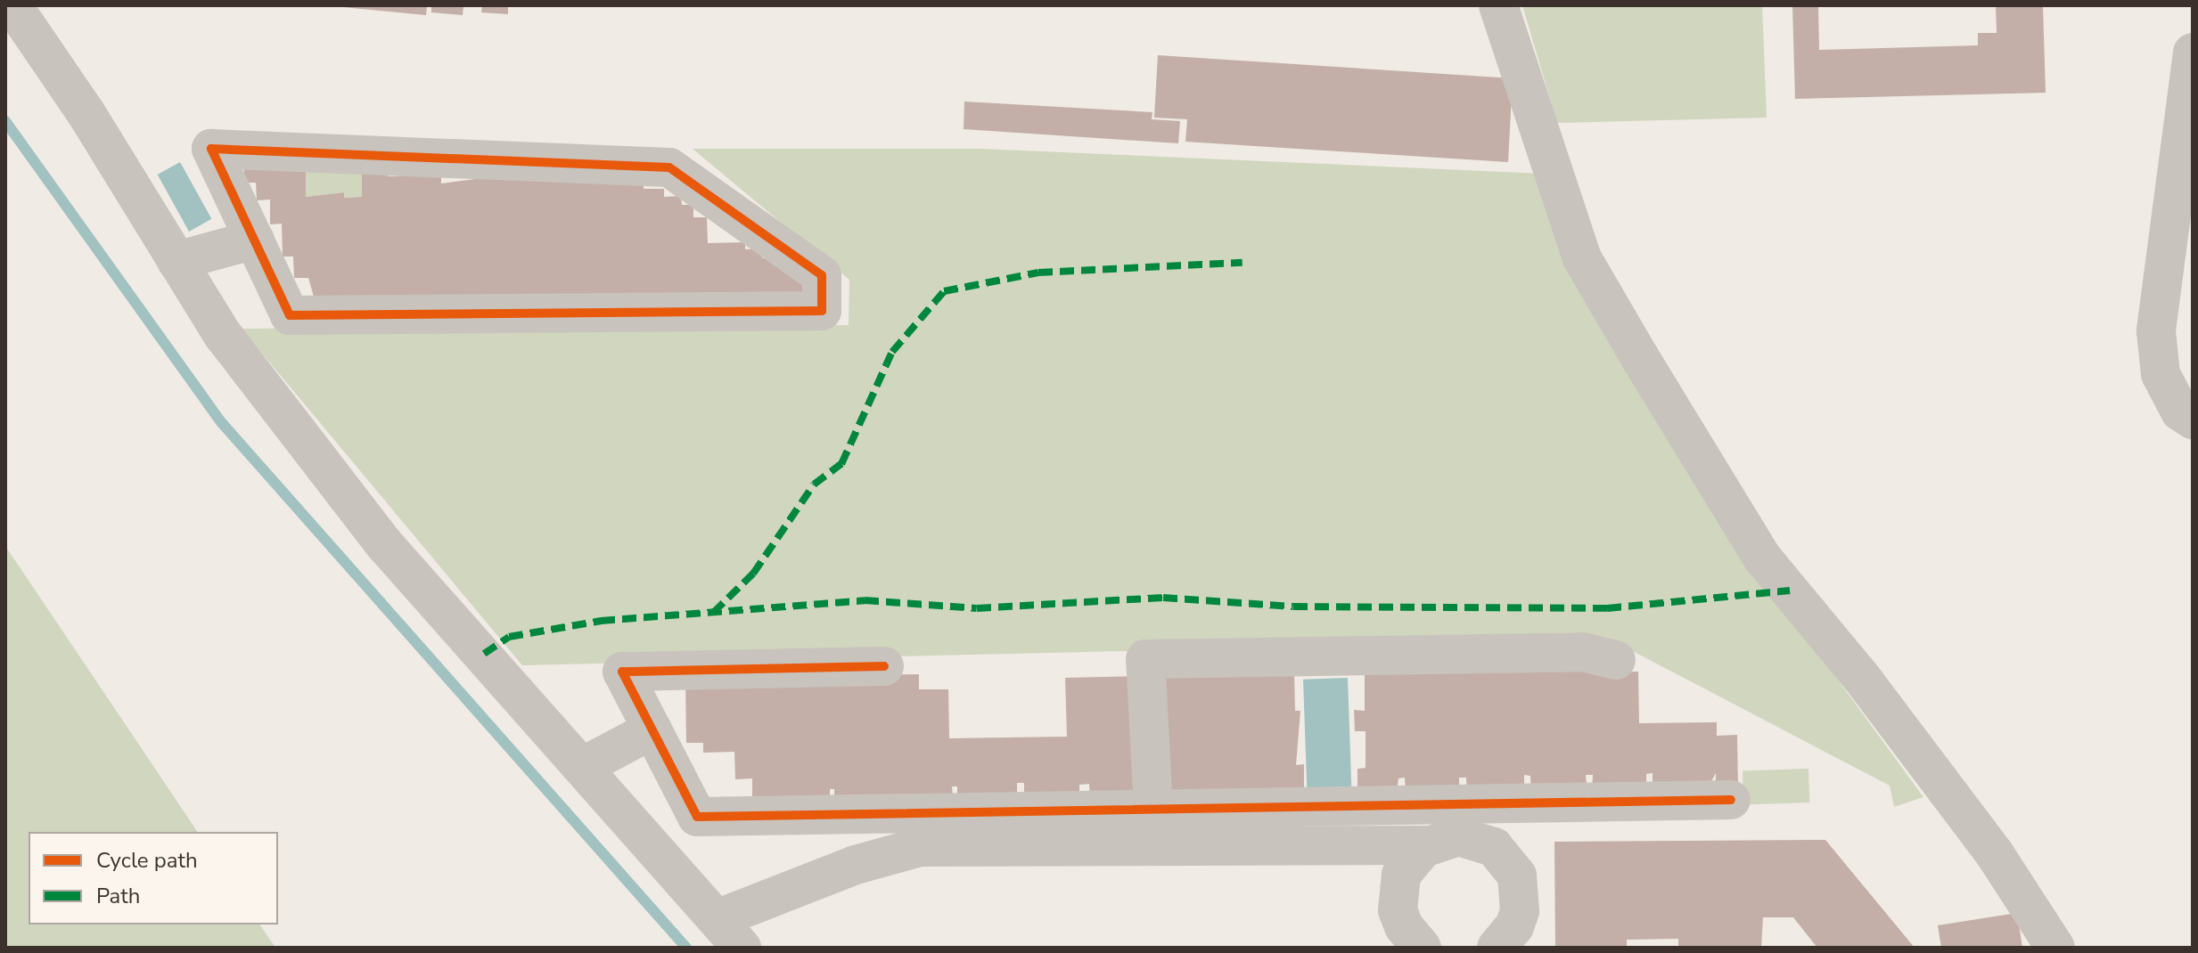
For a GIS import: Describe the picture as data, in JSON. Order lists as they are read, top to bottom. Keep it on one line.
{"legend":["Cycle path","Path"]}
